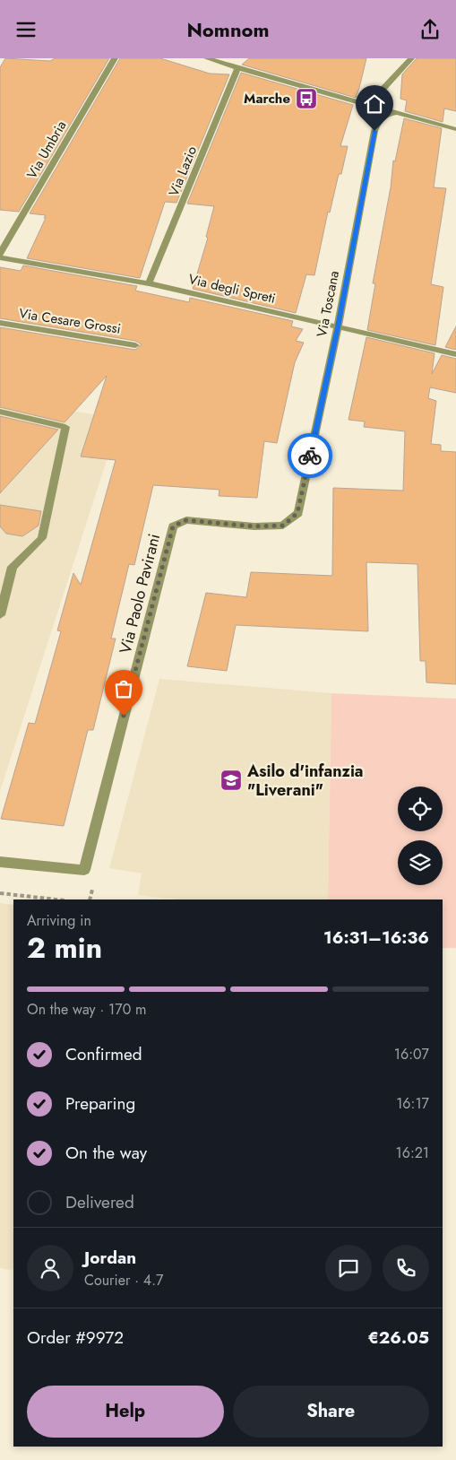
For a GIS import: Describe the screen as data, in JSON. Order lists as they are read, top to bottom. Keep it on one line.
{"streets":{"street":["Via Umbria","Via Lazio","Via degli Spreti","Via Toscana","Via Cesare Grossi","Via Paolo Pavirani"]},"crossings":[["Via Umbria","Via degli Spreti"],["Via Lazio","Via degli Spreti"],["Via degli Spreti","Via Toscana"],["Via Toscana","Via Paolo Pavirani"]],"places":{"bus stop":["Marche"],"school or university":["Asilo d'infanzia \"Liverani\""]},"page":{"header":"Nomnom","heading":["2 min","Arriving in","16:31–16:36"],"panel":["Jordan","Courier · 4.7","Order #9972","€26.05"],"bar":"On the way · 170 m","list":[["Confirmed","16:07"],["Preparing","16:17"],["On the way","16:21"],"Delivered"],"buttons":["Help","Share"]}}
